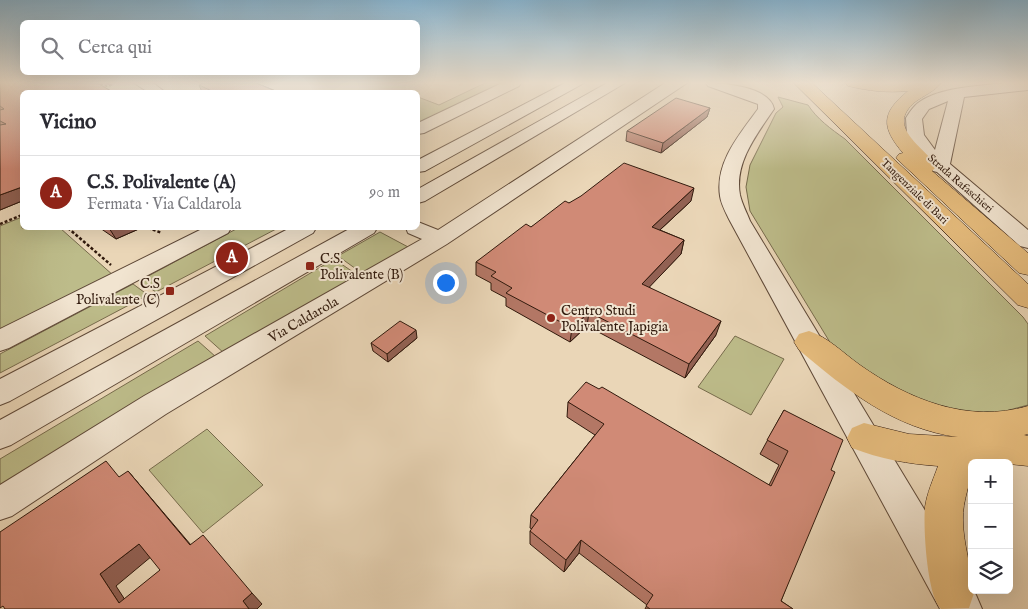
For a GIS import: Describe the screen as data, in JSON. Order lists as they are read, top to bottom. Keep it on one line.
{"streets":{"highway":["Tangenziale di Bari"],"street":["Strada Rafaschieri","Via Caldarola"]},"places":{"transit":["C.S. Polivalente (B)","C.S Polivalente (C)"],"other":["Centro Studi Polivalente Japigia"]},"page":{"search":"Cerca qui","heading":"Vicino","list":[{"mark":"A","name":"C.S. Polivalente (A)","note":"Fermata · Via Caldarola","value":"90 m"}],"pins":"A","map_buttons":["+","−"]}}
